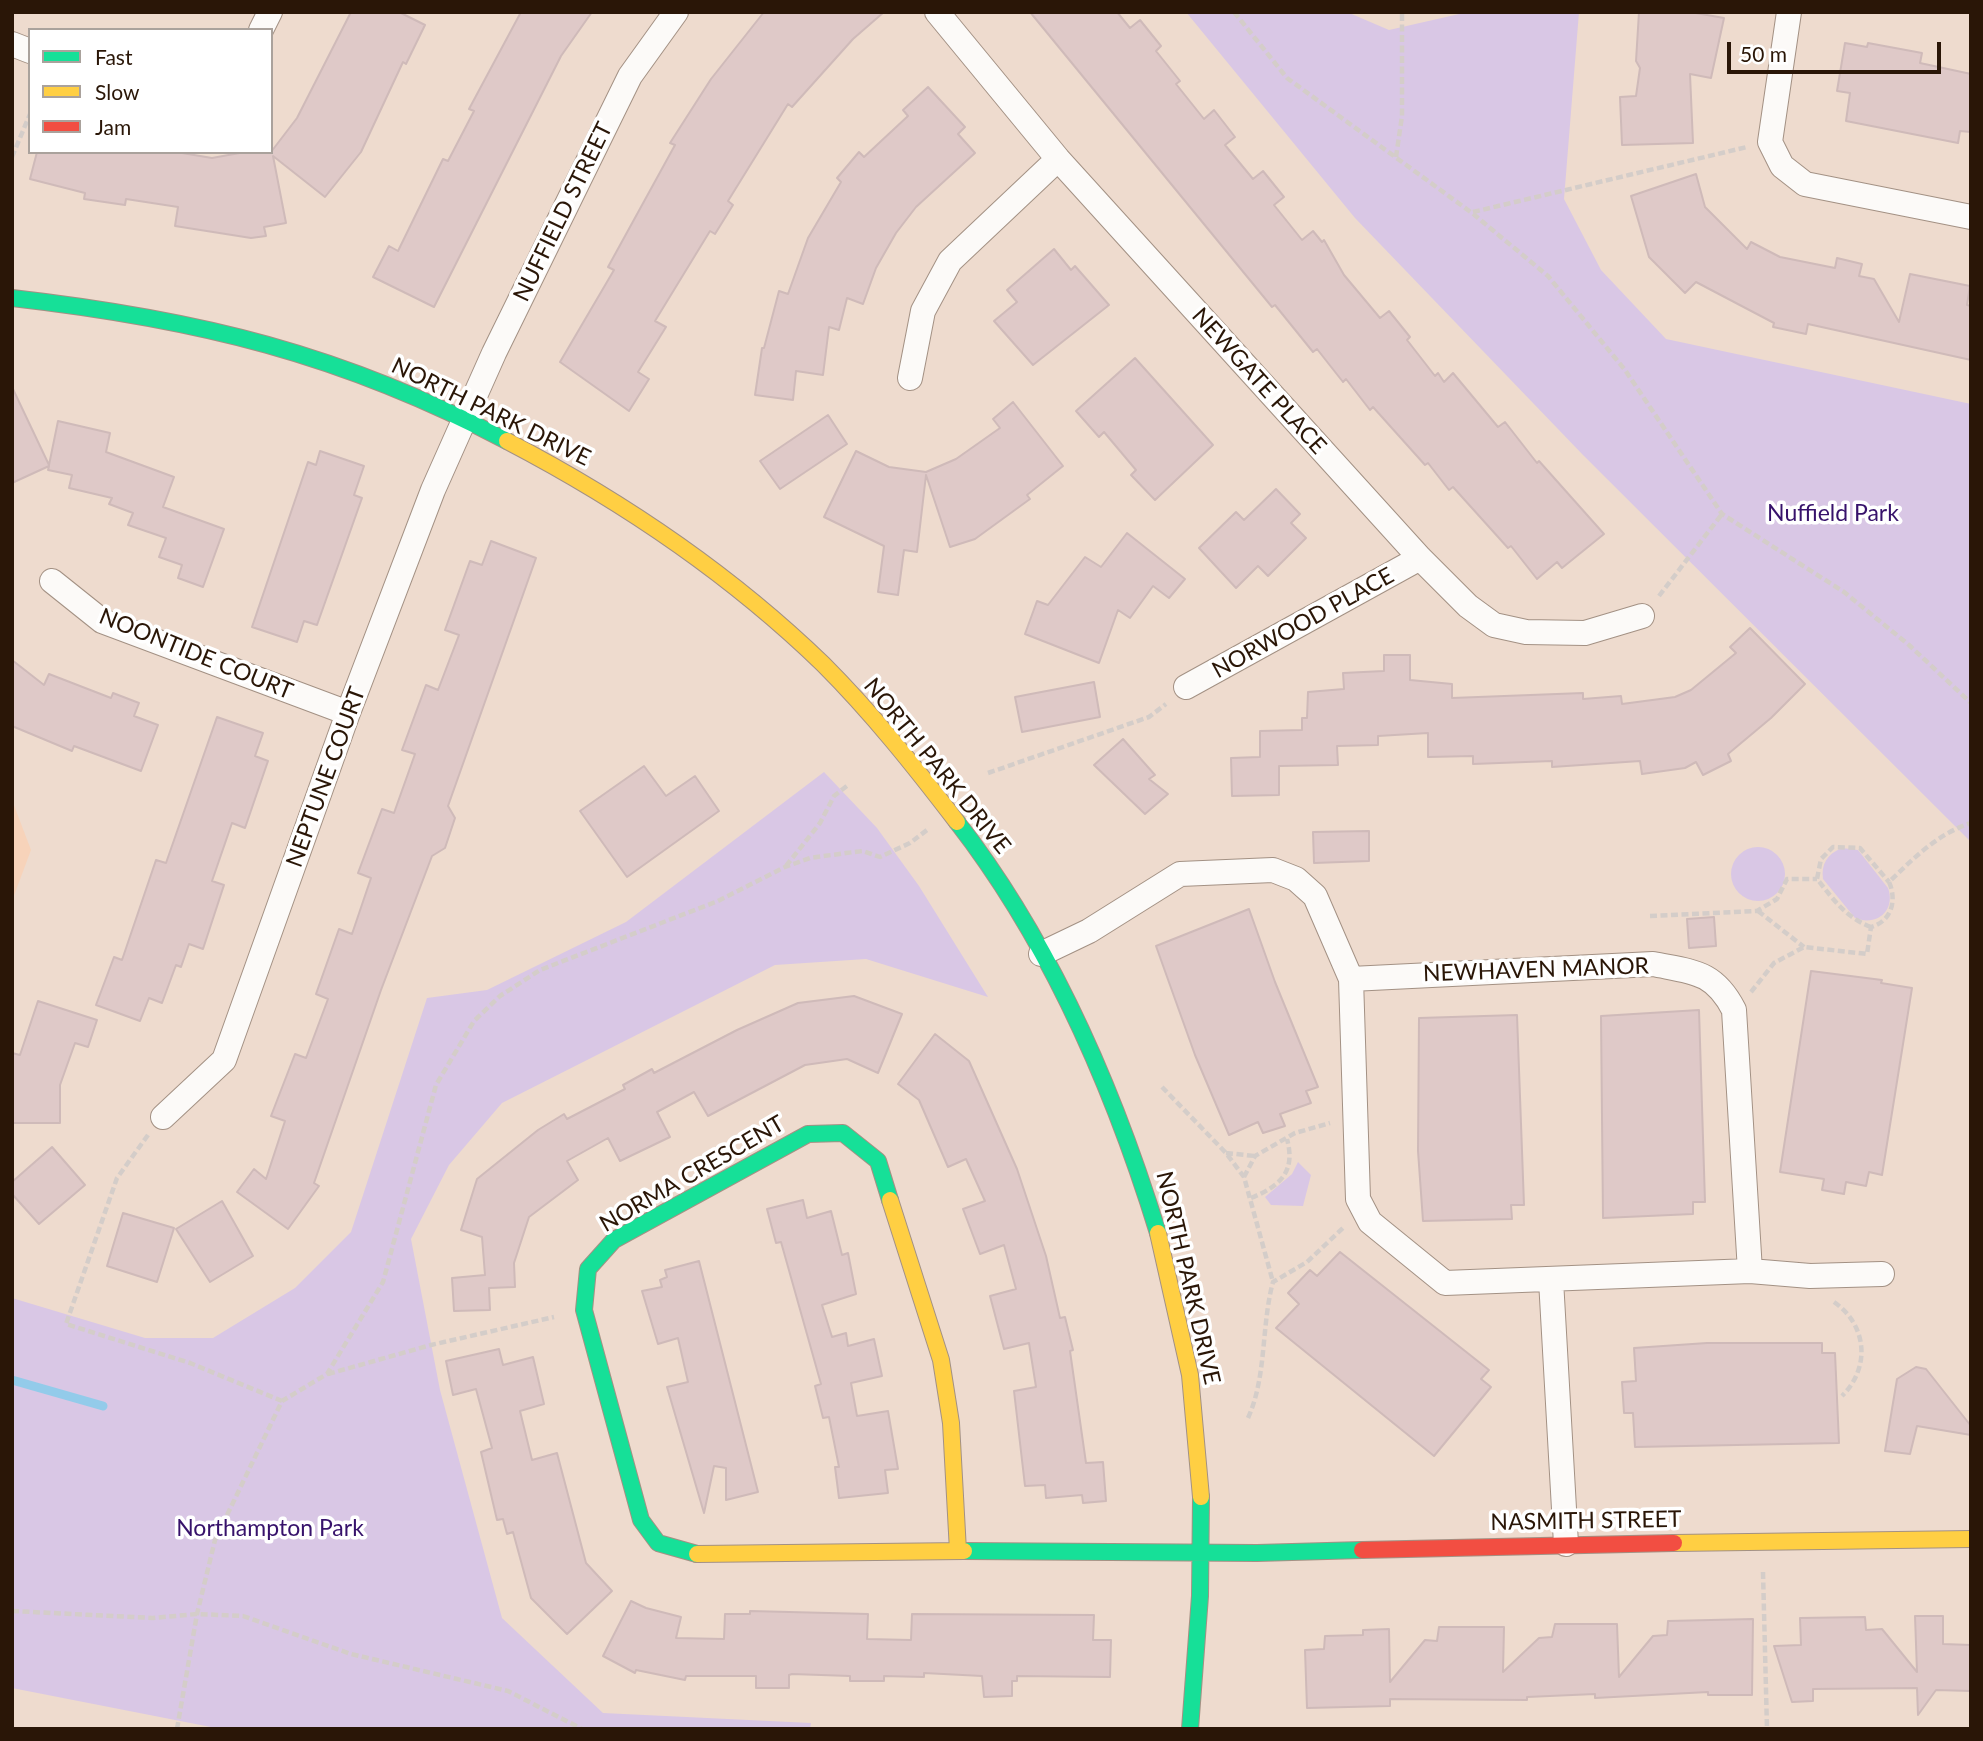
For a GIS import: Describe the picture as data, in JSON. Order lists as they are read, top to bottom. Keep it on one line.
{"streets":{"street":["NUFFIELD STREET","NEWGATE PLACE","NORTH PARK DRIVE","NORWOOD PLACE","NOONTIDE COURT","NEPTUNE COURT","NEWHAVEN MANOR","NORMA CRESCENT","NASMITH STREET"]},"crossings":[["NUFFIELD STREET","NORTH PARK DRIVE"],["NUFFIELD STREET","NEPTUNE COURT"],["NEWGATE PLACE","NORWOOD PLACE"],["NORTH PARK DRIVE","NEPTUNE COURT"],["NORTH PARK DRIVE","NORMA CRESCENT"],["NORTH PARK DRIVE","NASMITH STREET"],["NOONTIDE COURT","NEPTUNE COURT"],["NORMA CRESCENT","NASMITH STREET"]],"parks":["Nuffield Park","Northampton Park"],"legend":["Fast","Slow","Jam"],"scale_bar":"50 m"}
